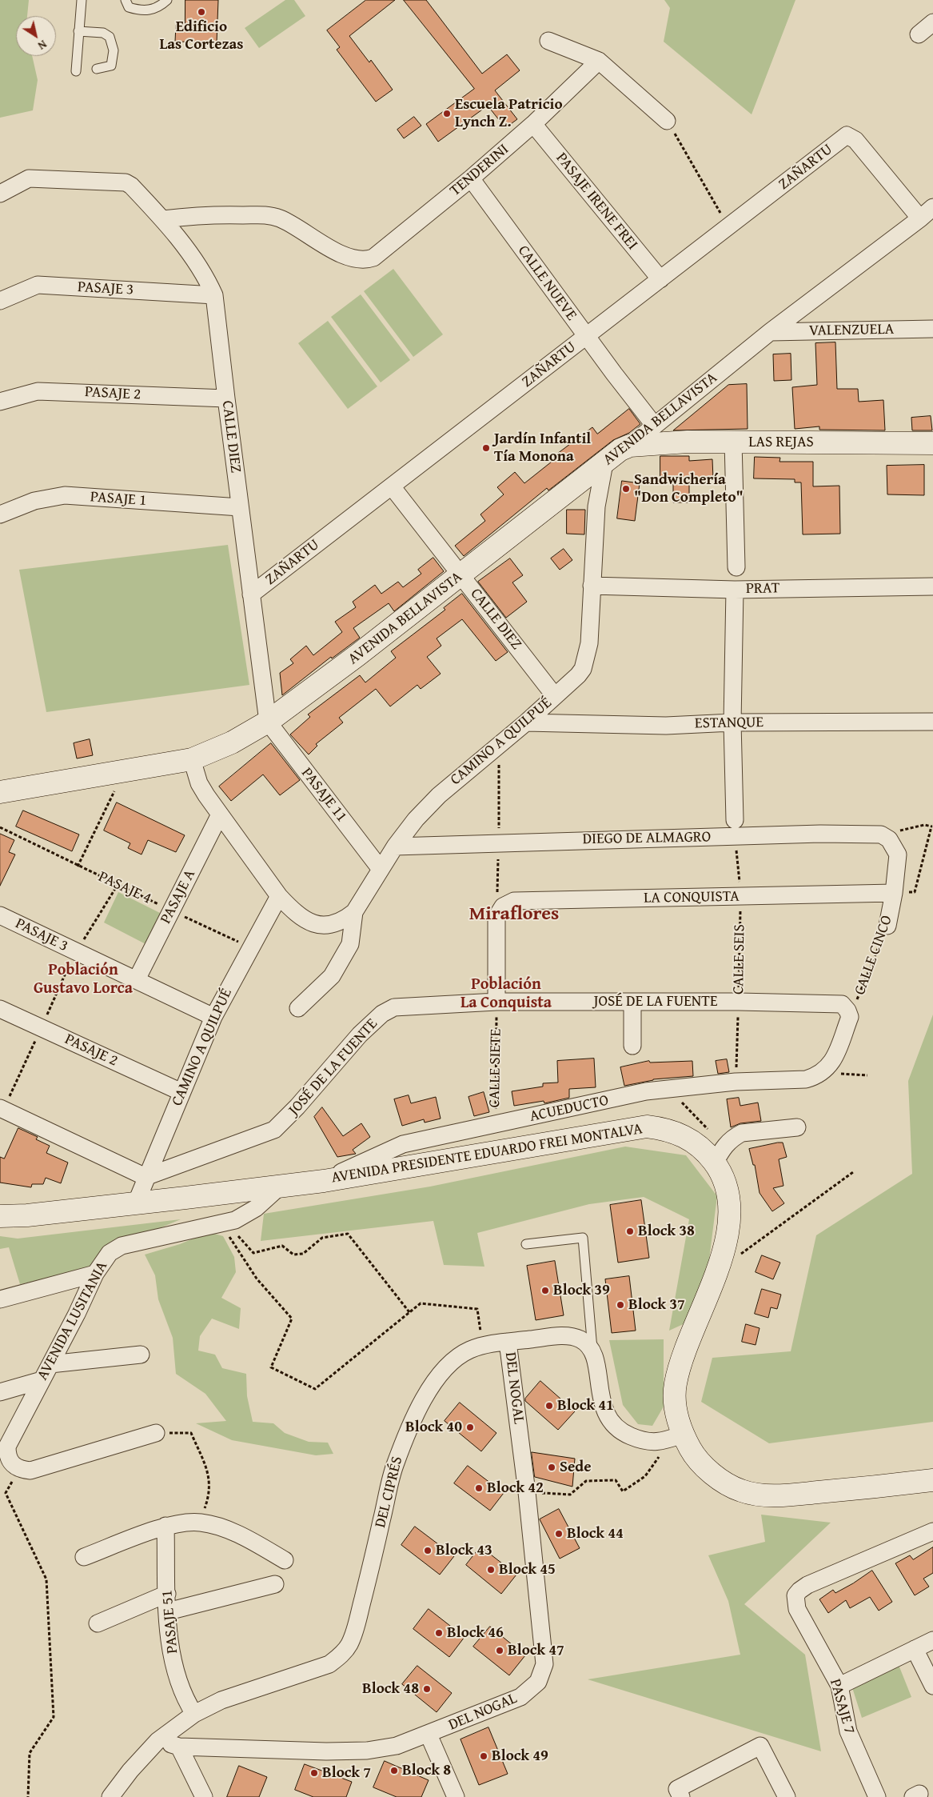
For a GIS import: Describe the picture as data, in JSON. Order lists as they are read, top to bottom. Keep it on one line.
{"streets":{"street":["ZAÑARTU","TENDERINI","PASAJE IRENE FREI","CALLE NUEVE","PASAJE 3","VALENZUELA","PASAJE 2","AVENIDA BELLAVISTA","CALLE DIEZ","LAS REJAS","PASAJE 1","PRAT","ESTANQUE","CAMINO A QUILPUÉ","PASAJE 11","DIEGO DE ALMAGRO","PASAJE A","LA CONQUISTA","CALLE CINCO","JOSÉ DE LA FUENTE","ACUEDUCTO","AVENIDA PRESIDENTE EDUARDO FREI MONTALVA","AVENIDA LUSITANIA","DEL NOGAL","DEL CIPRÉS","PASAJE 51","PASAJE 7"],"path":["PASAJE 4","CALLE SEIS","CALLE SIETE"]},"crossings":[["ZAÑARTU","PASAJE IRENE FREI"],["ZAÑARTU","CALLE NUEVE"],["ZAÑARTU","AVENIDA BELLAVISTA"],["ZAÑARTU","CALLE DIEZ"],["TENDERINI","PASAJE IRENE FREI"],["TENDERINI","CALLE NUEVE"],["TENDERINI","CALLE DIEZ"],["CALLE NUEVE","AVENIDA BELLAVISTA"],["PASAJE 3","CALLE DIEZ"],["PASAJE 3","CAMINO A QUILPUÉ"],["PASAJE 3","PASAJE A"],["VALENZUELA","AVENIDA BELLAVISTA"],["PASAJE 2","CALLE DIEZ"],["PASAJE 2","CAMINO A QUILPUÉ"],["AVENIDA BELLAVISTA","CALLE DIEZ"],["AVENIDA BELLAVISTA","LAS REJAS"],["AVENIDA BELLAVISTA","CAMINO A QUILPUÉ"],["AVENIDA BELLAVISTA","PASAJE 11"],["CALLE DIEZ","PASAJE 1"],["CALLE DIEZ","CAMINO A QUILPUÉ"],["CALLE DIEZ","PASAJE 11"],["PRAT","CAMINO A QUILPUÉ"],["ESTANQUE","CAMINO A QUILPUÉ"],["CAMINO A QUILPUÉ","PASAJE 11"],["CAMINO A QUILPUÉ","DIEGO DE ALMAGRO"],["CAMINO A QUILPUÉ","PASAJE 4"],["CAMINO A QUILPUÉ","PASAJE A"],["CAMINO A QUILPUÉ","JOSÉ DE LA FUENTE"],["CAMINO A QUILPUÉ","AVENIDA PRESIDENTE EDUARDO FREI MONTALVA"],["DIEGO DE ALMAGRO","CALLE CINCO"],["DIEGO DE ALMAGRO","CALLE SEIS"],["PASAJE 4","PASAJE A"],["LA CONQUISTA","CALLE CINCO"],["LA CONQUISTA","CALLE SEIS"],["LA CONQUISTA","JOSÉ DE LA FUENTE"],["LA CONQUISTA","CALLE SIETE"],["CALLE CINCO","JOSÉ DE LA FUENTE"],["CALLE SEIS","JOSÉ DE LA FUENTE"],["CALLE SEIS","ACUEDUCTO"],["JOSÉ DE LA FUENTE","CALLE SIETE"],["CALLE SIETE","ACUEDUCTO"],["ACUEDUCTO","AVENIDA PRESIDENTE EDUARDO FREI MONTALVA"],["AVENIDA PRESIDENTE EDUARDO FREI MONTALVA","AVENIDA LUSITANIA"],["DEL NOGAL","DEL CIPRÉS"],["DEL CIPRÉS","PASAJE 51"]],"districts":["Miraflores","Población Gustavo Lorca","Población La Conquista"],"places":["Edificio Las Cortezas","Escuela Patricio Lynch Z.","Jardín Infantil Tía Monona","Sandwichería \"Don Completo\"","Block 38","Block 39","Block 37","Block 41","Block 40","Sede","Block 42","Block 44","Block 43","Block 45","Block 46","Block 47","Block 48","Block 49","Block 8","Block 7"],"north":"bottom right"}
